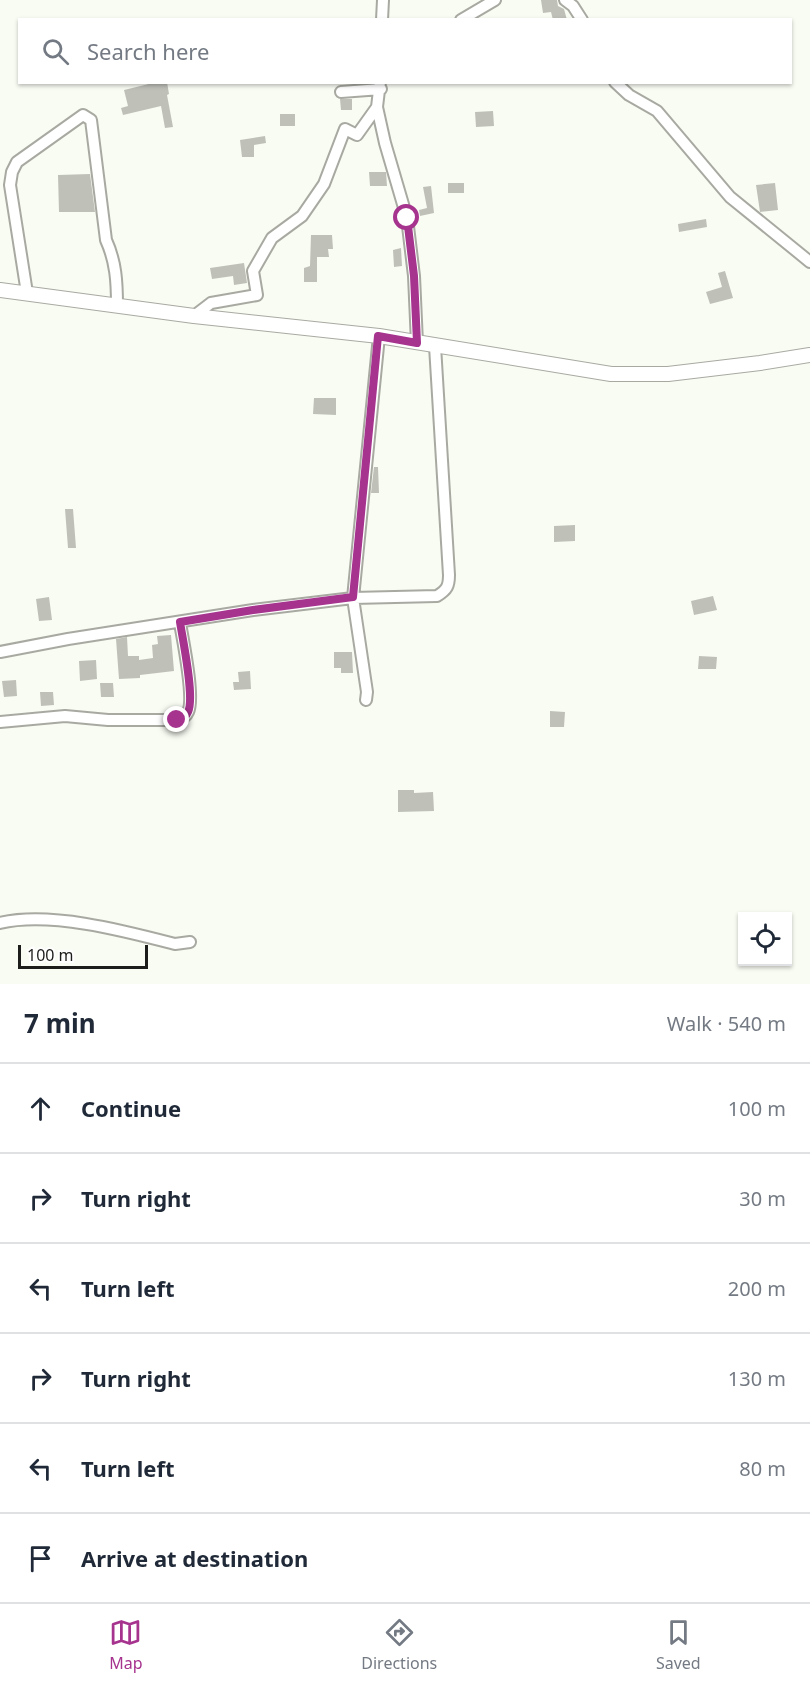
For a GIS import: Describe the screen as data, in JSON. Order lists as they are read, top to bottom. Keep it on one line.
{"scale_bar":"100 m","page":{"search":"Search here","scale":"100 m","heading":["7 min","Walk · 540 m"],"list":[["Continue","100 m"],["Turn right","30 m"],["Turn left","200 m"],["Turn right","130 m"],["Turn left","80 m"],"Arrive at destination"],"nav":["Map","Directions","Saved"]}}
